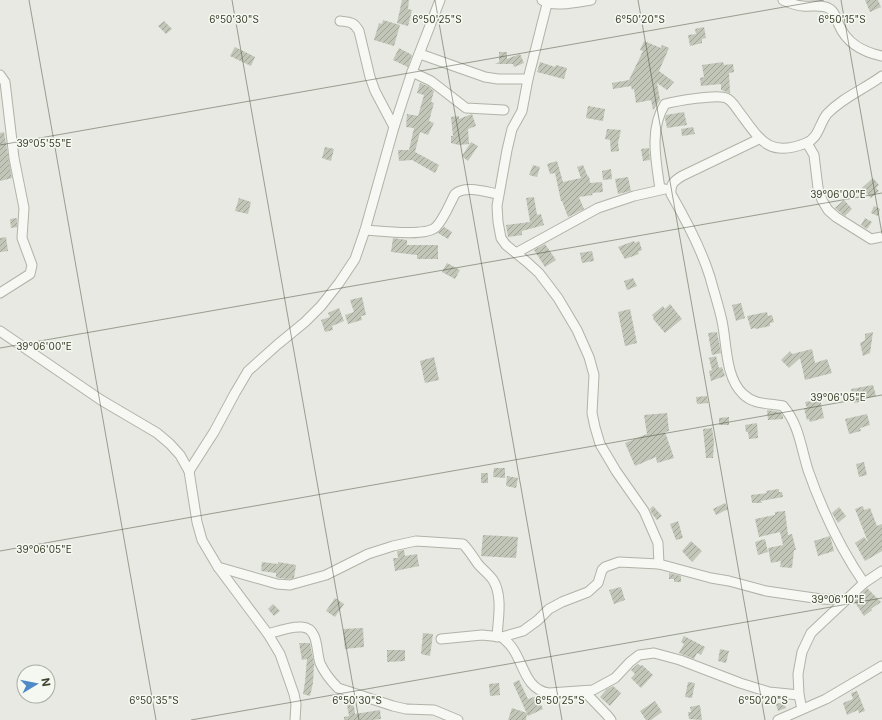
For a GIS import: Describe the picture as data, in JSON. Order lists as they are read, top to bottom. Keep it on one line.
{"north":"right","coordinates":["6°50'30\"S","6°50'25\"S","6°50'20\"S","6°50'15\"S","39°05'55\"E","39°06'00\"E","39°06'05\"E","39°06'10\"E","6°50'35\"S"]}
